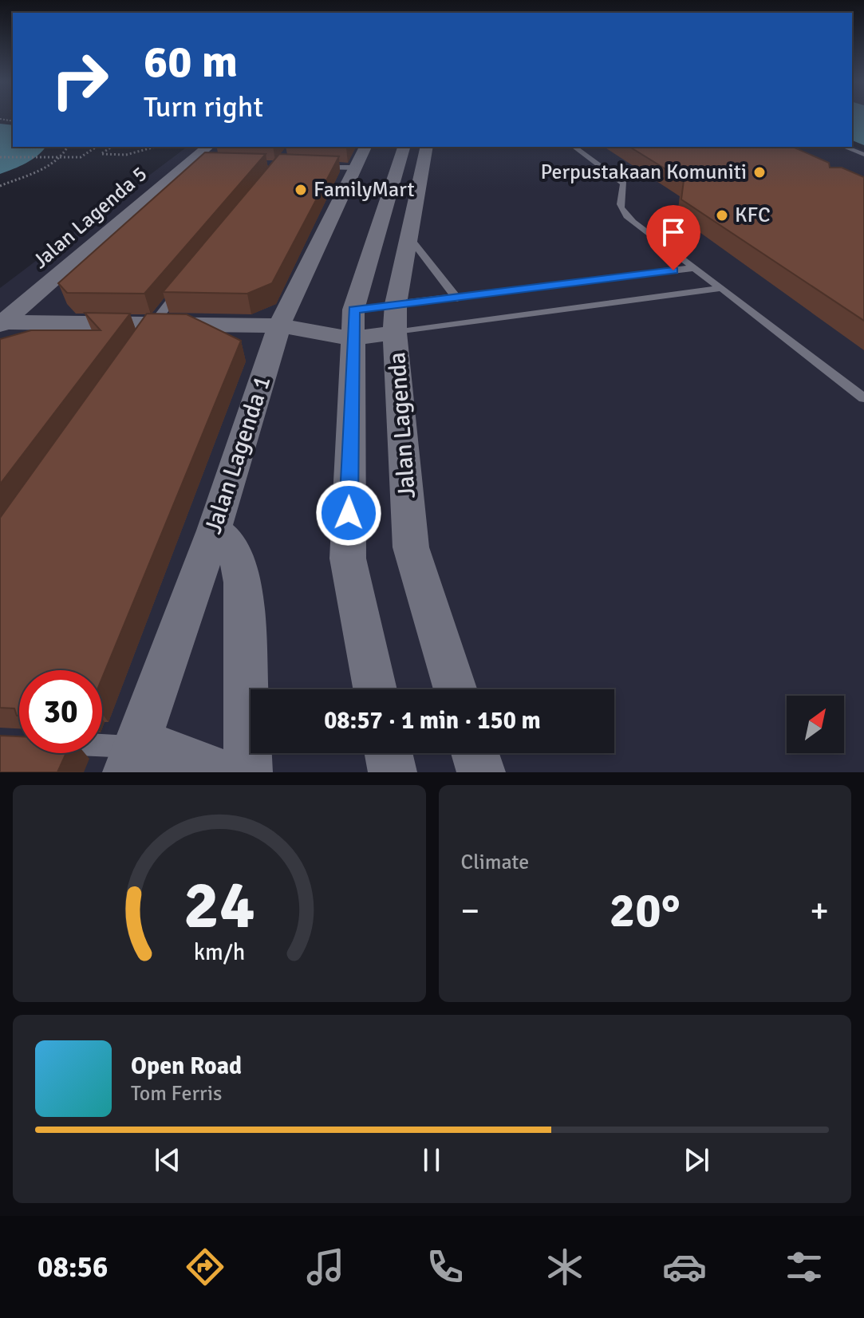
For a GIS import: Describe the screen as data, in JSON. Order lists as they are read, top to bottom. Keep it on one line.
{"streets":{"street":["Jalan Lagenda 5","Jalan Lagenda","Jalan Lagenda 1"]},"places":["Perpustakaan Komuniti","FamilyMart","KFC"],"north":"top right","page":{"turn":["60 m","Turn right"],"limit":"30","trip":"08:57 · 1 min · 150 m","tile":"Climate","heat":["−","20°","+"],"song":["Open Road","Tom Ferris"],"tabs":"08:56","gauge":["24","km/h"]}}
